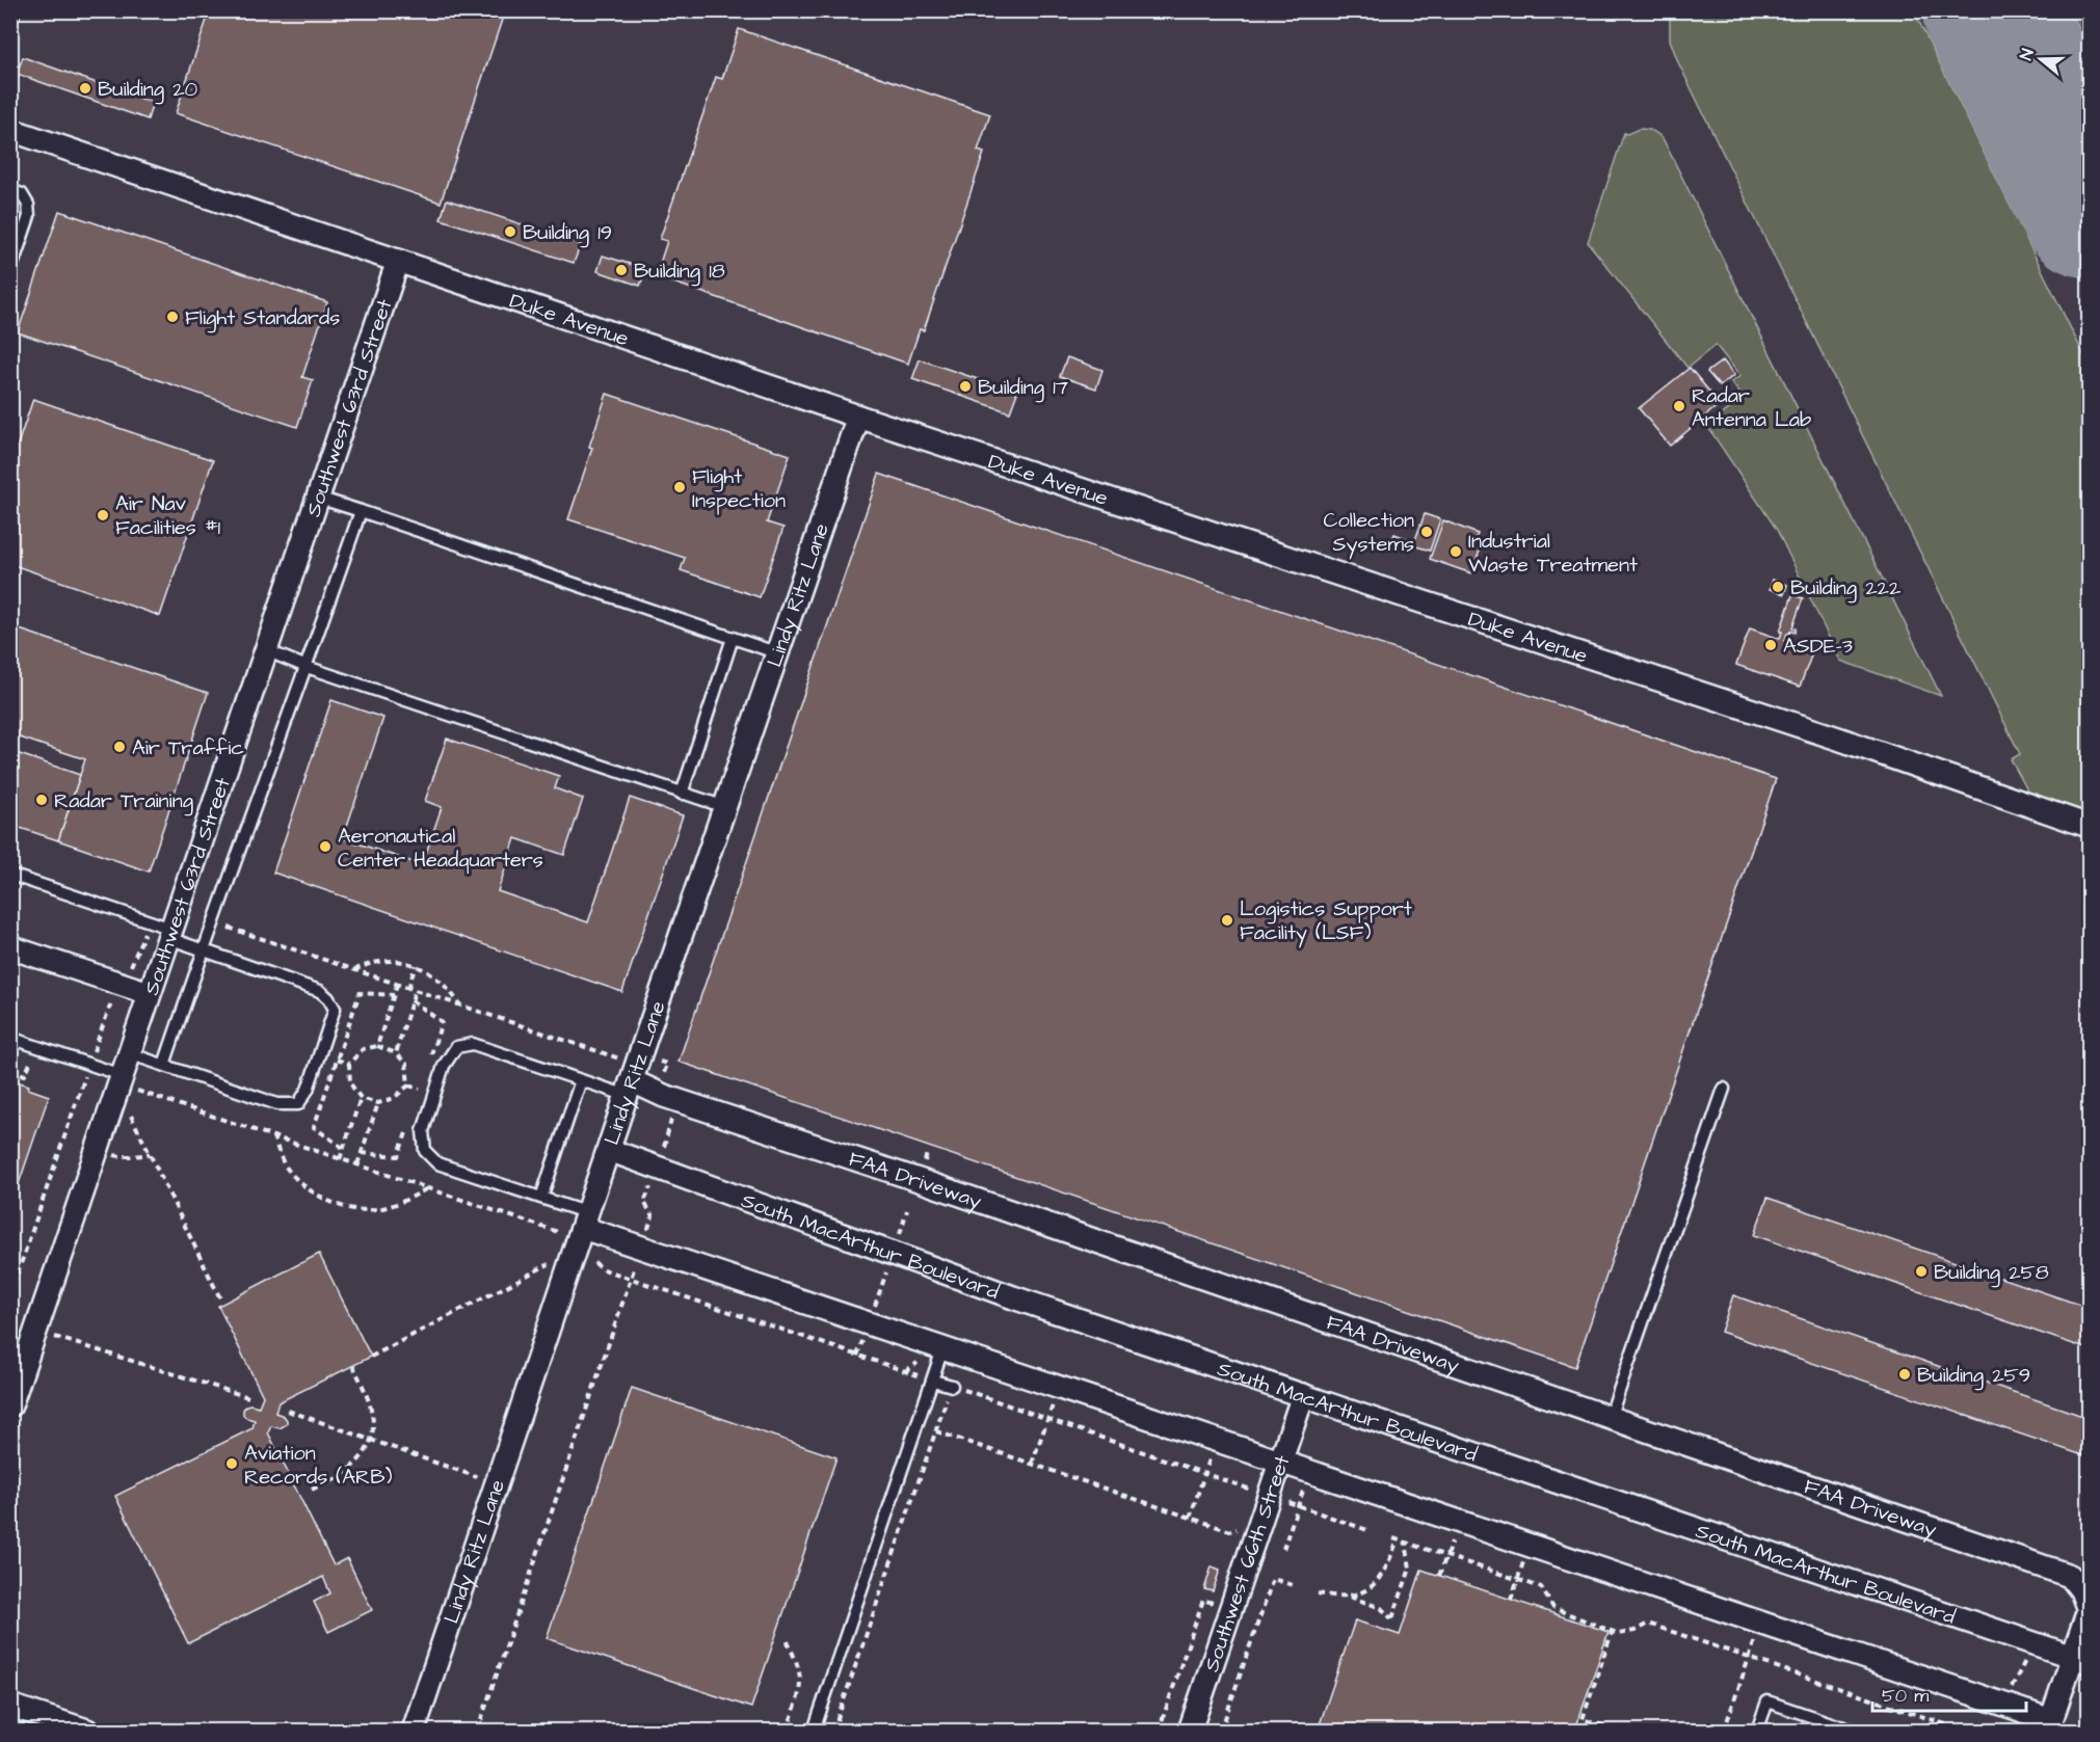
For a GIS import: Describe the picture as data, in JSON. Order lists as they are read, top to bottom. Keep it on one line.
{"streets":{"street":["Duke Avenue","Southwest 63rd Street","Lindy Ritz Lane","FAA Driveway","South MacArthur Boulevard","Southwest 66th Street"]},"crossings":[["Duke Avenue","Southwest 63rd Street"],["Duke Avenue","Lindy Ritz Lane"],["Lindy Ritz Lane","FAA Driveway"],["Lindy Ritz Lane","South MacArthur Boulevard"],["FAA Driveway","South MacArthur Boulevard"],["South MacArthur Boulevard","Southwest 66th Street"]],"places":["Building 20","Building 19","Building 18","Flight Standards","Building 17","Radar Antenna Lab","Flight Inspection","Air Nav Facilities #1","Collection Systems","Industrial Waste Treatment","Building 222","ASDE-3","Air Traffic","Radar Training","Aeronautical Center Headquarters","Logistics Support Facility (LSF)","Building 258","Building 259","Aviation Records (ARB)"],"scale_bar":"50 m","north":"left"}
